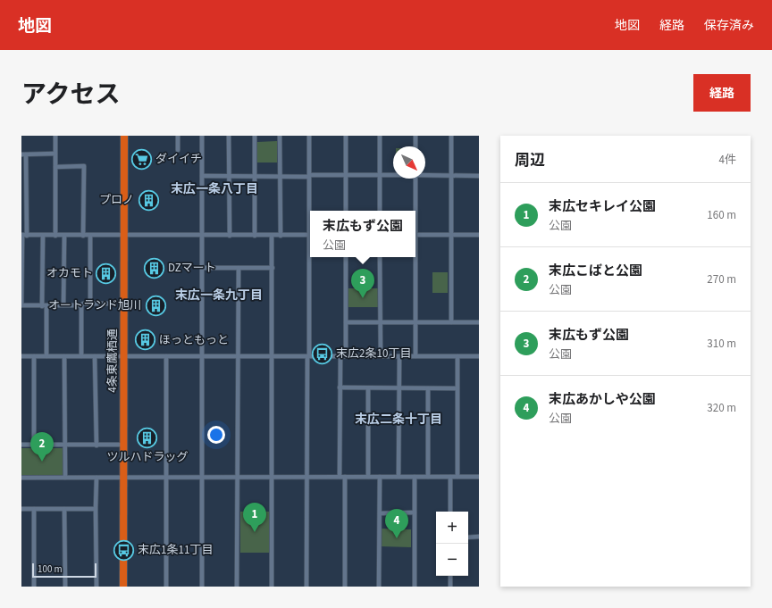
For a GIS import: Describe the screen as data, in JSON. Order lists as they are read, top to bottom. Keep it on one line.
{"streets":{"highway":["4条東鷹栖通"]},"districts":["末広一条八丁目","末広一条九丁目","末広二条十丁目"],"places":{"supermarket":["ダイイチ"],"building":["プロノ","DZマート","オカモト","オートランド旭川","ほっともっと","ツルハドラッグ"],"bus stop":["末広2条10丁目","末広1条11丁目"]},"scale_bar":"100 m","north":"bottom right","page":{"header":"地図","nav":["地図","経路","保存済み"],"title":"アクセス","buttons":"経路","heading":["周辺","4件"],"list":[{"mark":"1","name":"末広セキレイ公園","note":"公園","value":"160 m"},{"mark":"2","name":"末広こばと公園","note":"公園","value":"270 m"},{"mark":"3","name":"末広もず公園","note":"公園","value":"310 m"},{"mark":"4","name":"末広あかしや公園","note":"公園","value":"320 m"}],"popup":["末広もず公園","公園"],"pins":["3","2","1","4"],"map_buttons":["+","−"],"scale":"100 m"}}
